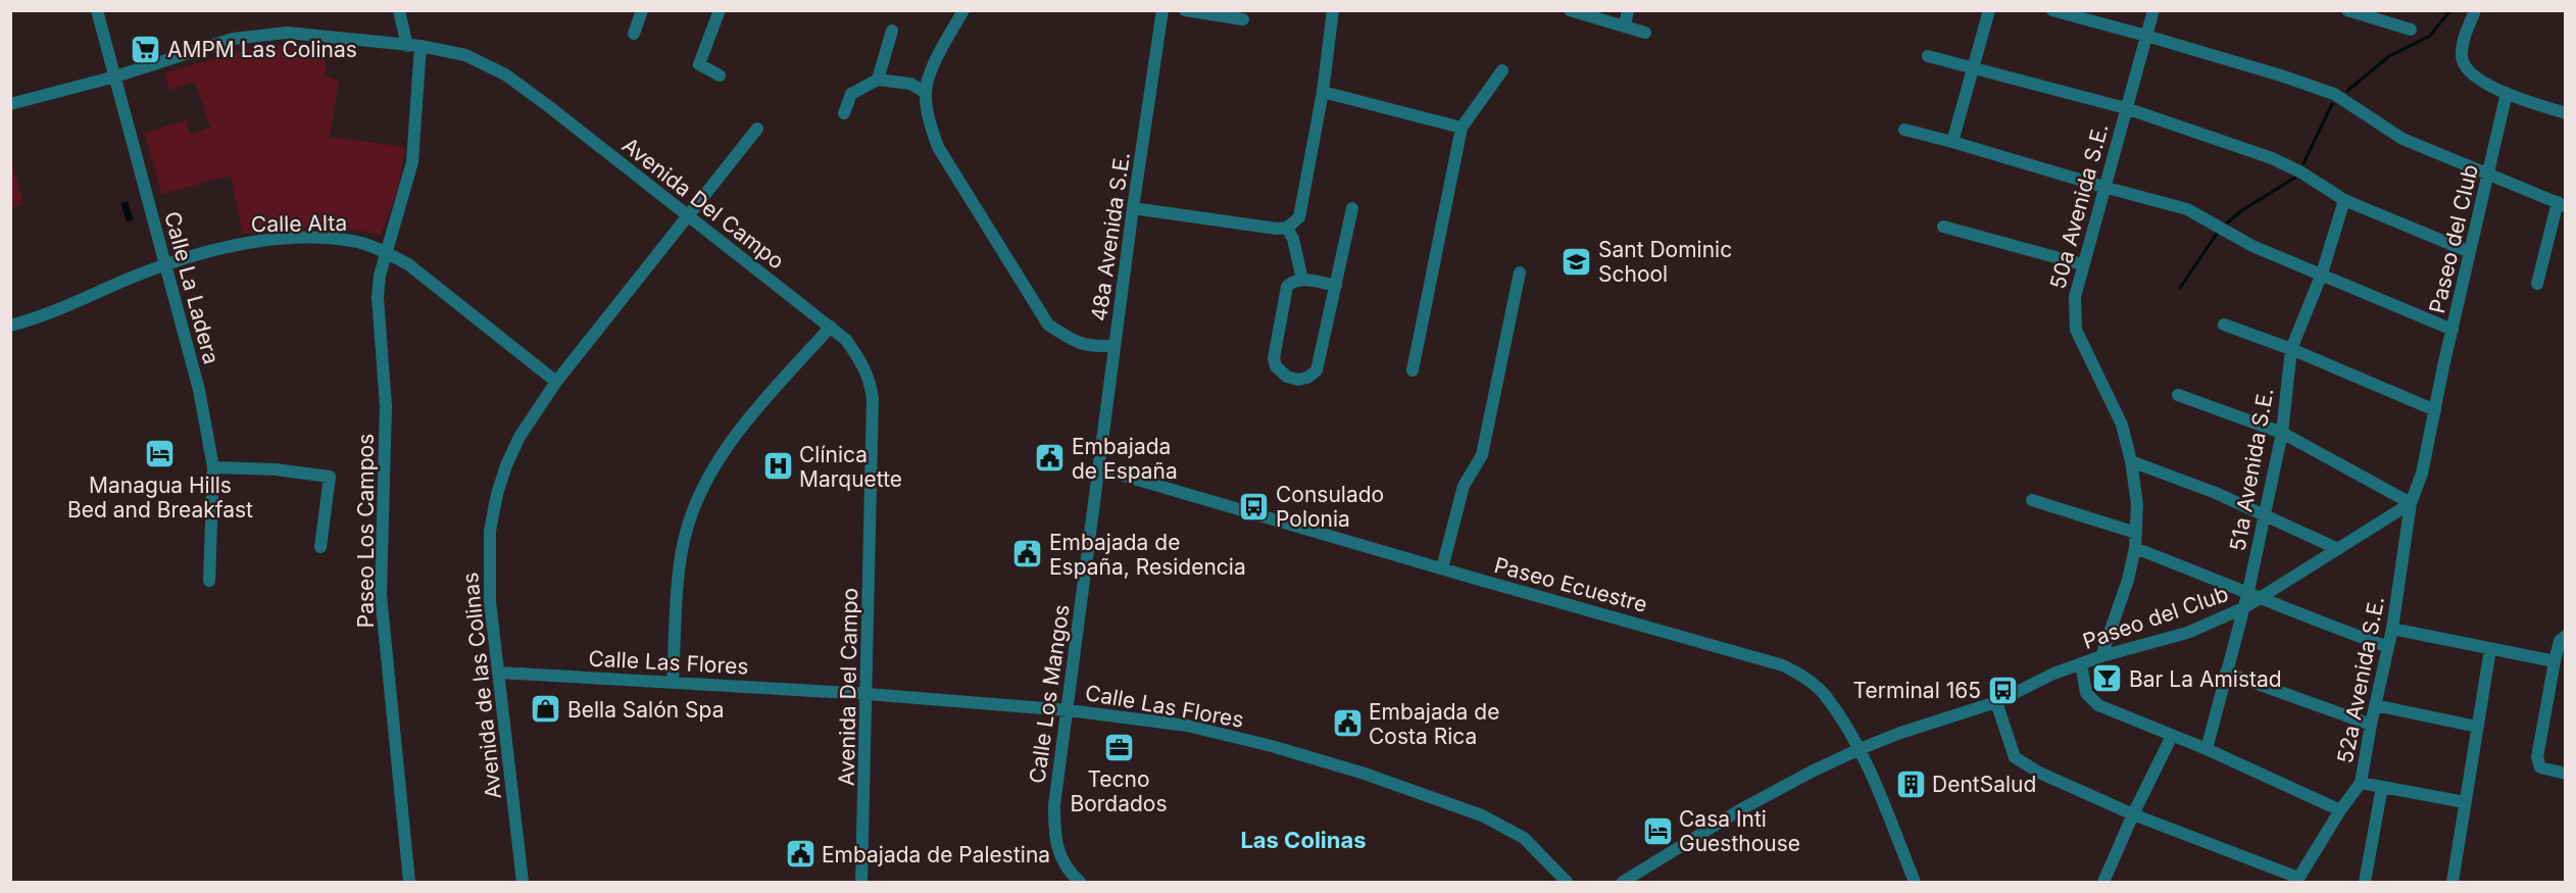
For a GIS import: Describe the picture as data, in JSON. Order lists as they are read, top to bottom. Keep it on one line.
{"streets":{"street":["Avenida Del Campo","50a Avenida S.E.","Calle Alta","48a Avenida S.E.","Paseo del Club","Calle La Ladera","51a Avenida S.E.","Paseo Los Campos","Paseo Ecuestre","Calle Las Flores","52a Avenida S.E.","Avenida de las Colinas","Calle Los Mangos"]},"crossings":[["Avenida Del Campo","Calle La Ladera"],["Avenida Del Campo","Paseo Los Campos"],["Avenida Del Campo","Calle Las Flores"],["Avenida Del Campo","Avenida de las Colinas"],["50a Avenida S.E.","Paseo del Club"],["Calle Alta","Calle La Ladera"],["Calle Alta","Paseo Los Campos"],["Calle Alta","Avenida de las Colinas"],["48a Avenida S.E.","Paseo Ecuestre"],["48a Avenida S.E.","Calle Los Mangos"],["Paseo del Club","51a Avenida S.E."],["Paseo del Club","Paseo Ecuestre"],["Paseo del Club","52a Avenida S.E."],["Paseo Ecuestre","Calle Los Mangos"],["Calle Las Flores","Avenida de las Colinas"],["Calle Las Flores","Calle Los Mangos"]],"districts":["Las Colinas"],"places":{"supermarket":["AMPM Las Colinas"],"school or university":["Sant Dominic School"],"hotel":["Managua Hills Bed and Breakfast","Casa Inti Guesthouse"],"public building":["Embajada de España","Embajada de España, Residencia","Embajada de Costa Rica","Embajada de Palestina"],"hospital":["Clínica Marquette"],"bus stop":["Consulado Polonia","Terminal 165"],"bar":["Bar La Amistad"],"shop":["Bella Salón Spa"],"office":["Tecno Bordados"],"building":["DentSalud"]}}
